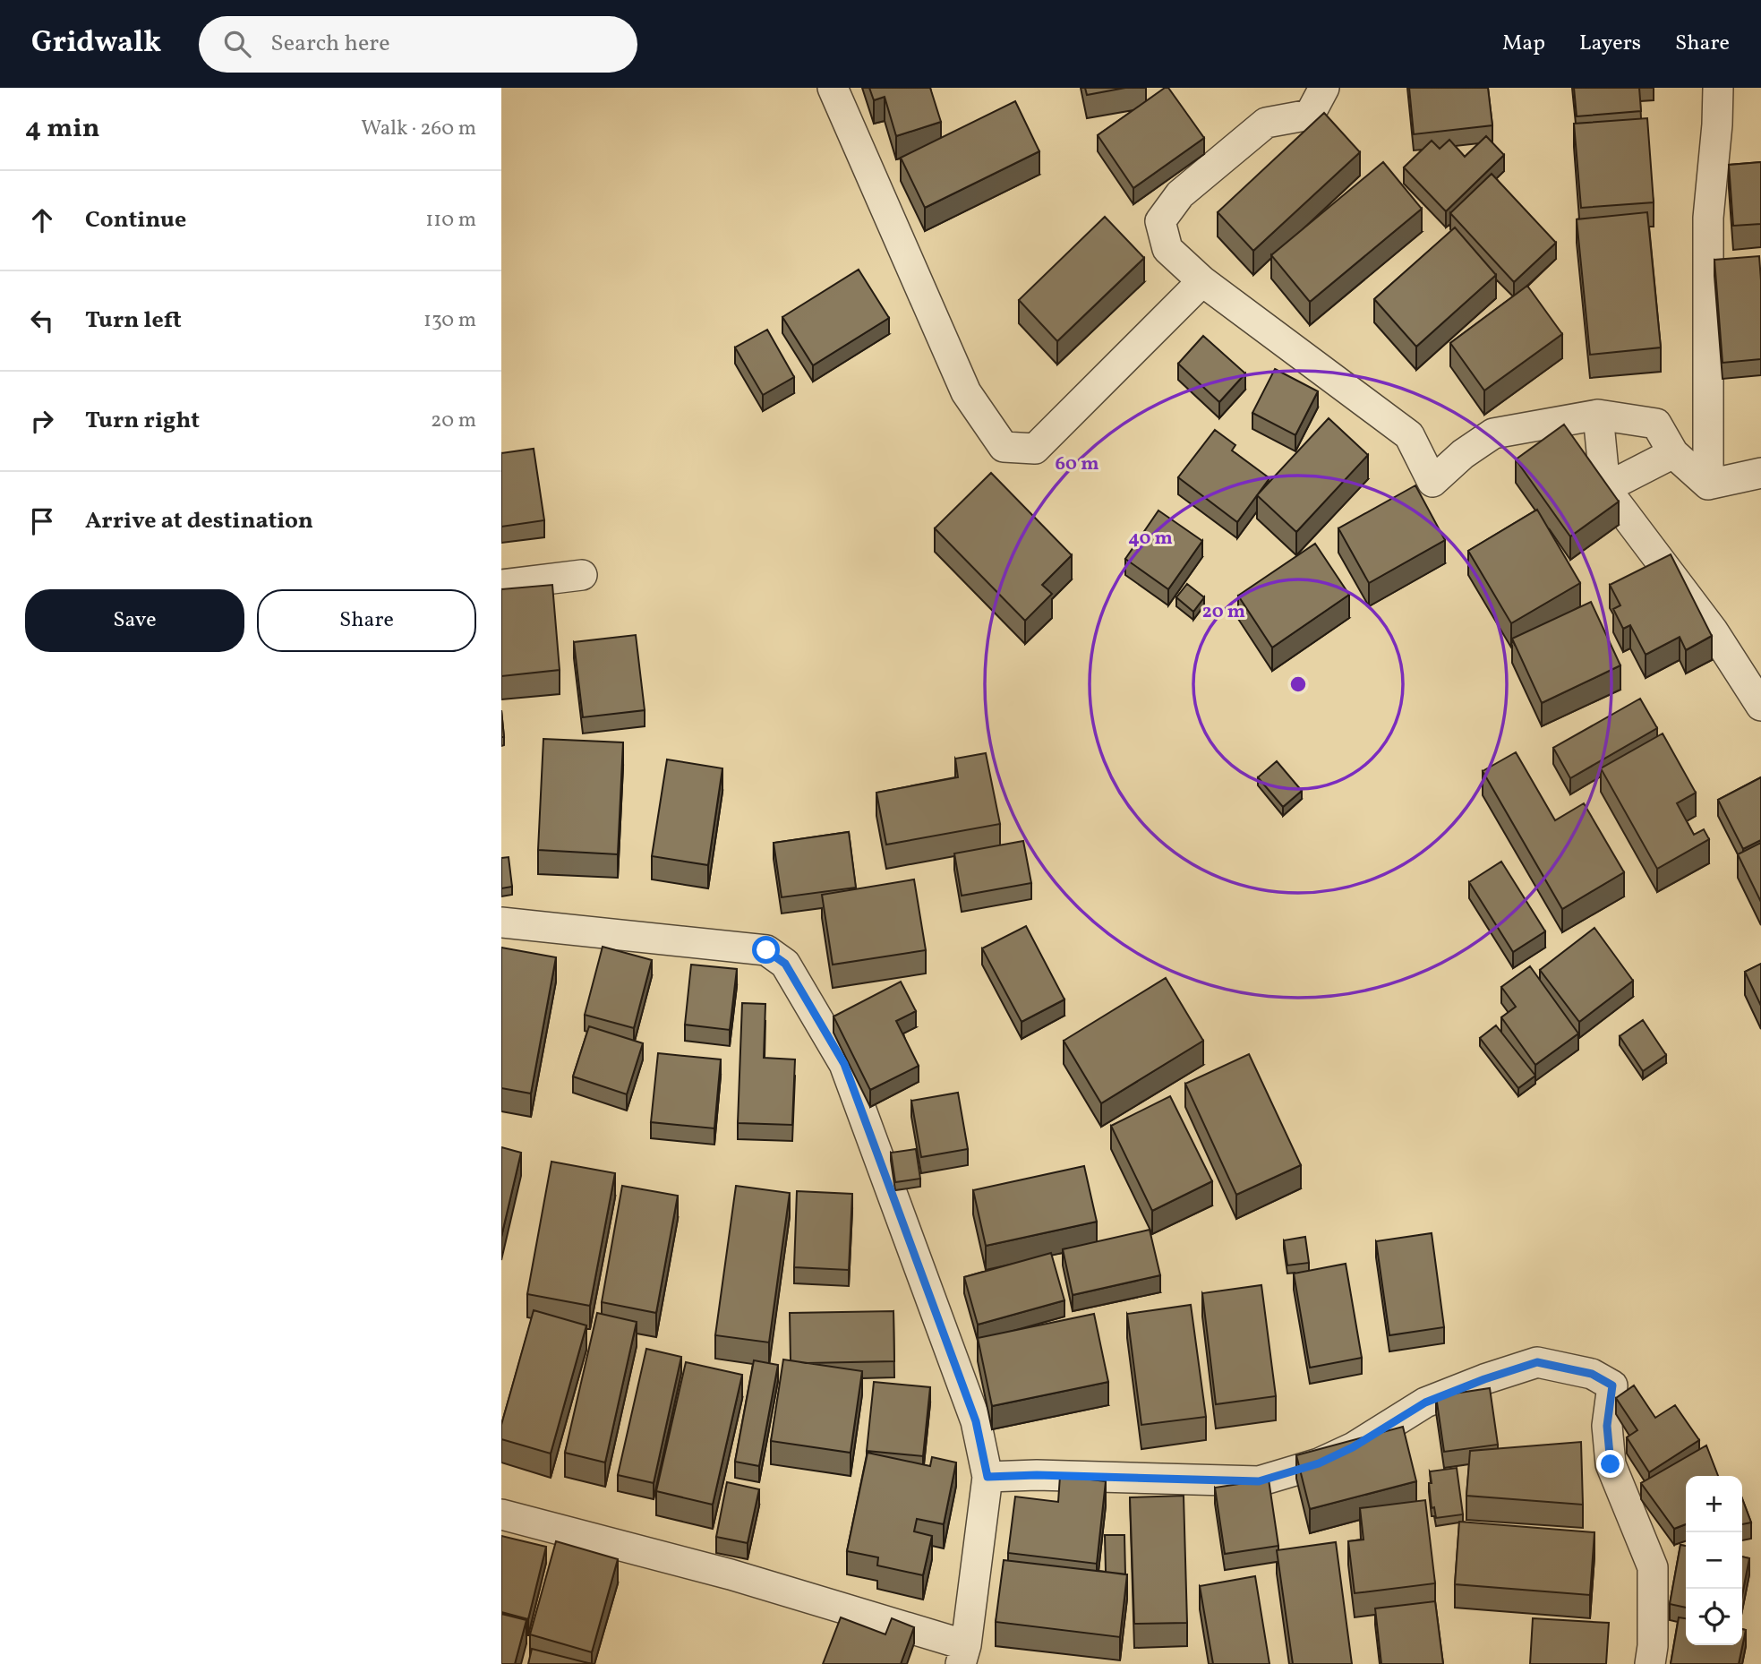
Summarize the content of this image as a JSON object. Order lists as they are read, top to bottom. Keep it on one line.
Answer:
{"page":{"header":"Gridwalk","search":"Search here","nav":["Map","Layers","Share"],"heading":["4 min","Walk · 260 m"],"list":[["Continue","110 m"],["Turn left","130 m"],["Turn right","20 m"],"Arrive at destination"],"buttons":["Save","Share"],"map_buttons":["+","−"]},"rings":["60 m","40 m","20 m"]}
